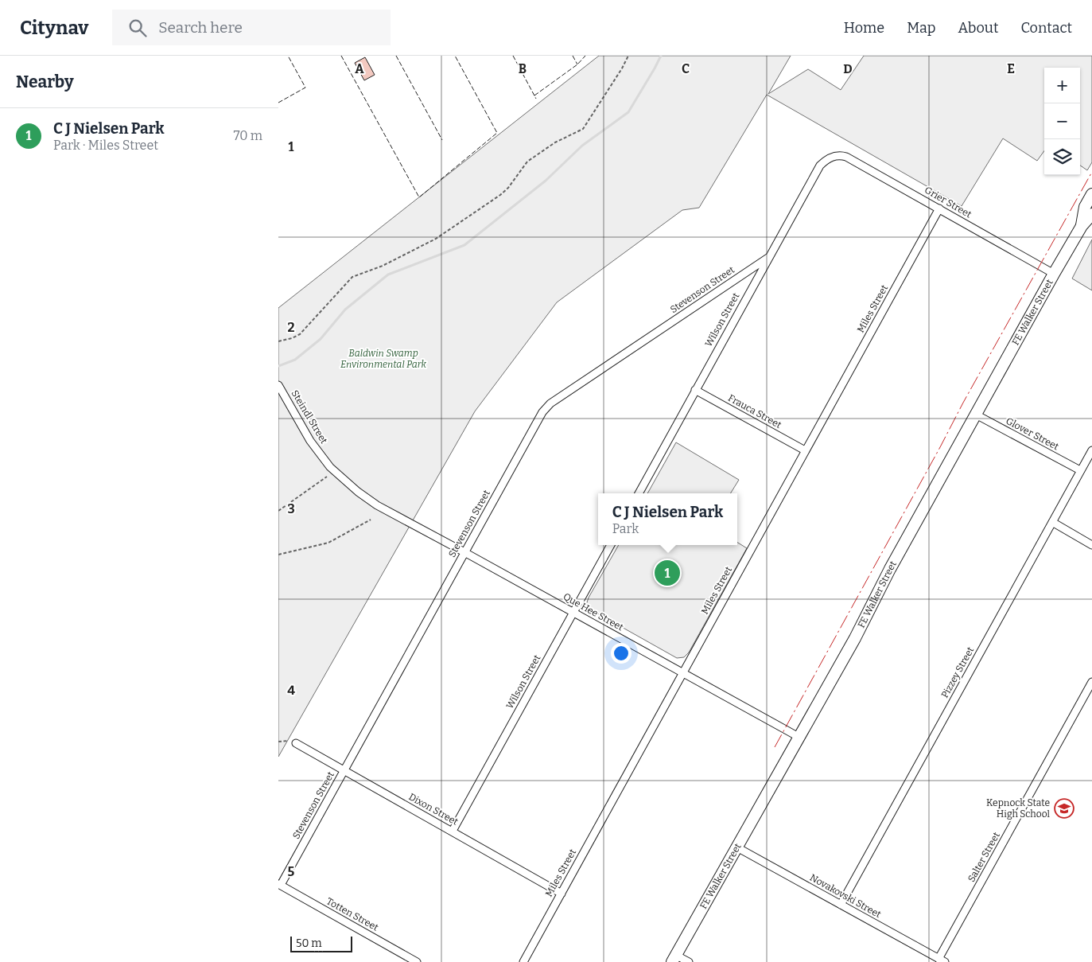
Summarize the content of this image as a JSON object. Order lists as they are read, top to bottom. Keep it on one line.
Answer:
{"streets":{"main road":["FE Walker Street"],"street":["Grier Street","Stevenson Street","Miles Street","Wilson Street","Frauca Street","Steindl Street","Glover Street","Que Hee Street","Pizzey Street","Dixon Street","Salter Street","Novakovski Street","Totten Street"]},"crossings":[["Grier Street","Miles Street"],["Grier Street","FE Walker Street"],["Grier Street","Wilson Street"],["Stevenson Street","Wilson Street"],["Stevenson Street","Que Hee Street"],["Stevenson Street","Dixon Street"],["Stevenson Street","Totten Street"],["Miles Street","Frauca Street"],["Miles Street","Que Hee Street"],["Miles Street","Dixon Street"],["FE Walker Street","Glover Street"],["FE Walker Street","Que Hee Street"],["FE Walker Street","Novakovski Street"],["Wilson Street","Frauca Street"],["Wilson Street","Que Hee Street"],["Wilson Street","Dixon Street"],["Steindl Street","Que Hee Street"],["Glover Street","Pizzey Street"],["Pizzey Street","Novakovski Street"],["Salter Street","Novakovski Street"]],"parks":["Baldwin Swamp Environmental Park"],"places":{"school or university":["Kepnock State High School"]},"scale_bar":"50 m","page":{"header":"Citynav","search":"Search here","nav":["Home","Map","About","Contact"],"heading":"Nearby","map_buttons":["+","−"],"list":[{"mark":"1","name":"C J Nielsen Park","note":"Park · Miles Street","value":"70 m"}],"popup":["C J Nielsen Park","Park"],"pins":"1","scale":"50 m"},"grid":{"columns":["A","B","C","D","E"],"rows":["1","2","3","4","5"]}}
